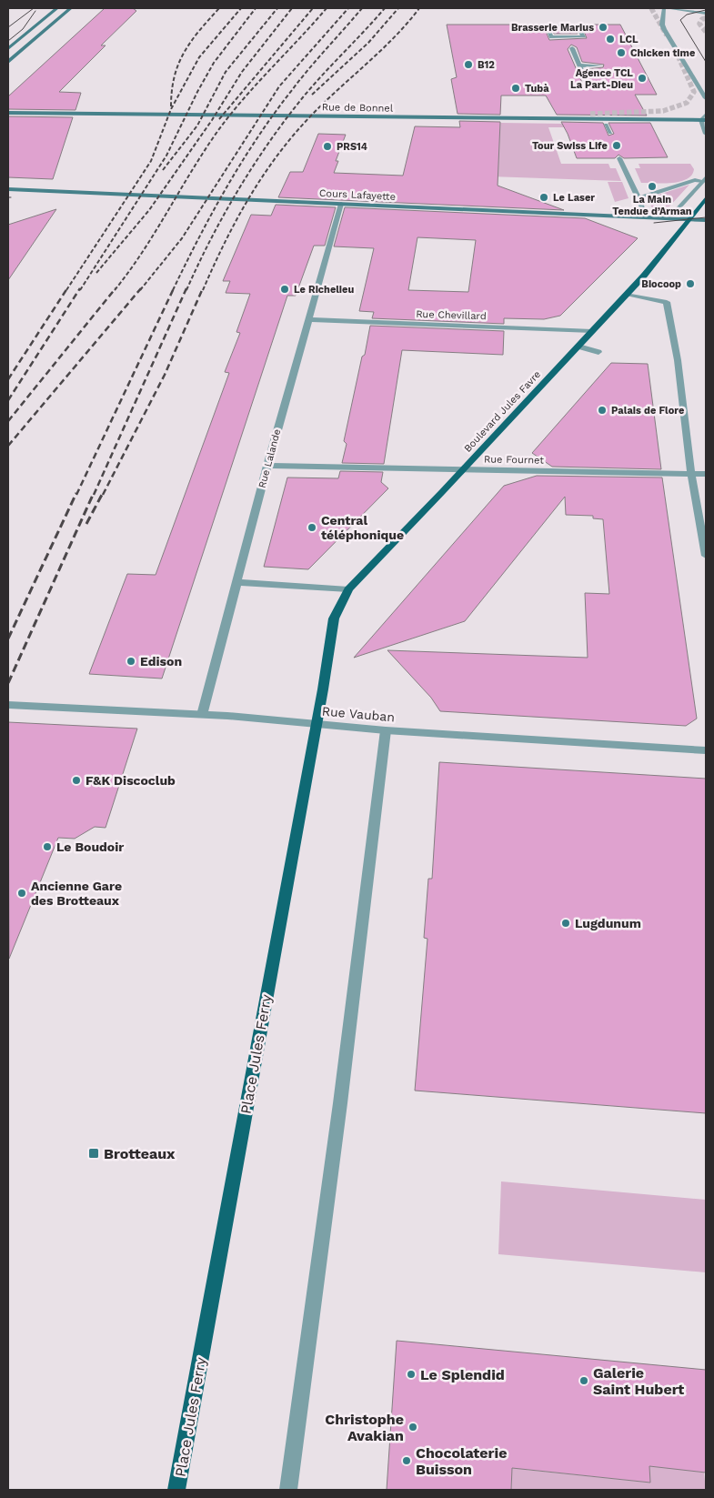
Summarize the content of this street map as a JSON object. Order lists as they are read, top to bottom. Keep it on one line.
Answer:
{"streets":{"main road":["Rue de Bonnel","Cours Lafayette","Boulevard Jules Favre","Place Jules Ferry"],"street":["Rue Chevillard","Rue Lalande","Rue Fournet","Rue Vauban"]},"crossings":[["Cours Lafayette","Boulevard Jules Favre"],["Cours Lafayette","Rue Lalande"],["Rue Chevillard","Boulevard Jules Favre"],["Rue Chevillard","Rue Lalande"],["Boulevard Jules Favre","Rue Fournet"],["Boulevard Jules Favre","Place Jules Ferry"],["Rue Lalande","Rue Fournet"],["Rue Lalande","Rue Vauban"],["Rue Vauban","Place Jules Ferry"]],"places":{"other":["Brasserie Marius","LCL","Chicken time","B12","Agence TCL La Part-Dieu","Tubà","Tour Swiss Life","PRS14","La Main Tendue d’Arman","Le Laser","Biocoop","Le Richelieu","Palais de Flore","Central téléphonique","Edison","F&K Discoclub","Le Boudoir","Ancienne Gare des Brotteaux","Lugdunum","Le Splendid","Galerie Saint Hubert","Christophe Avakian","Chocolaterie Buisson"],"transit":["Brotteaux"]}}
